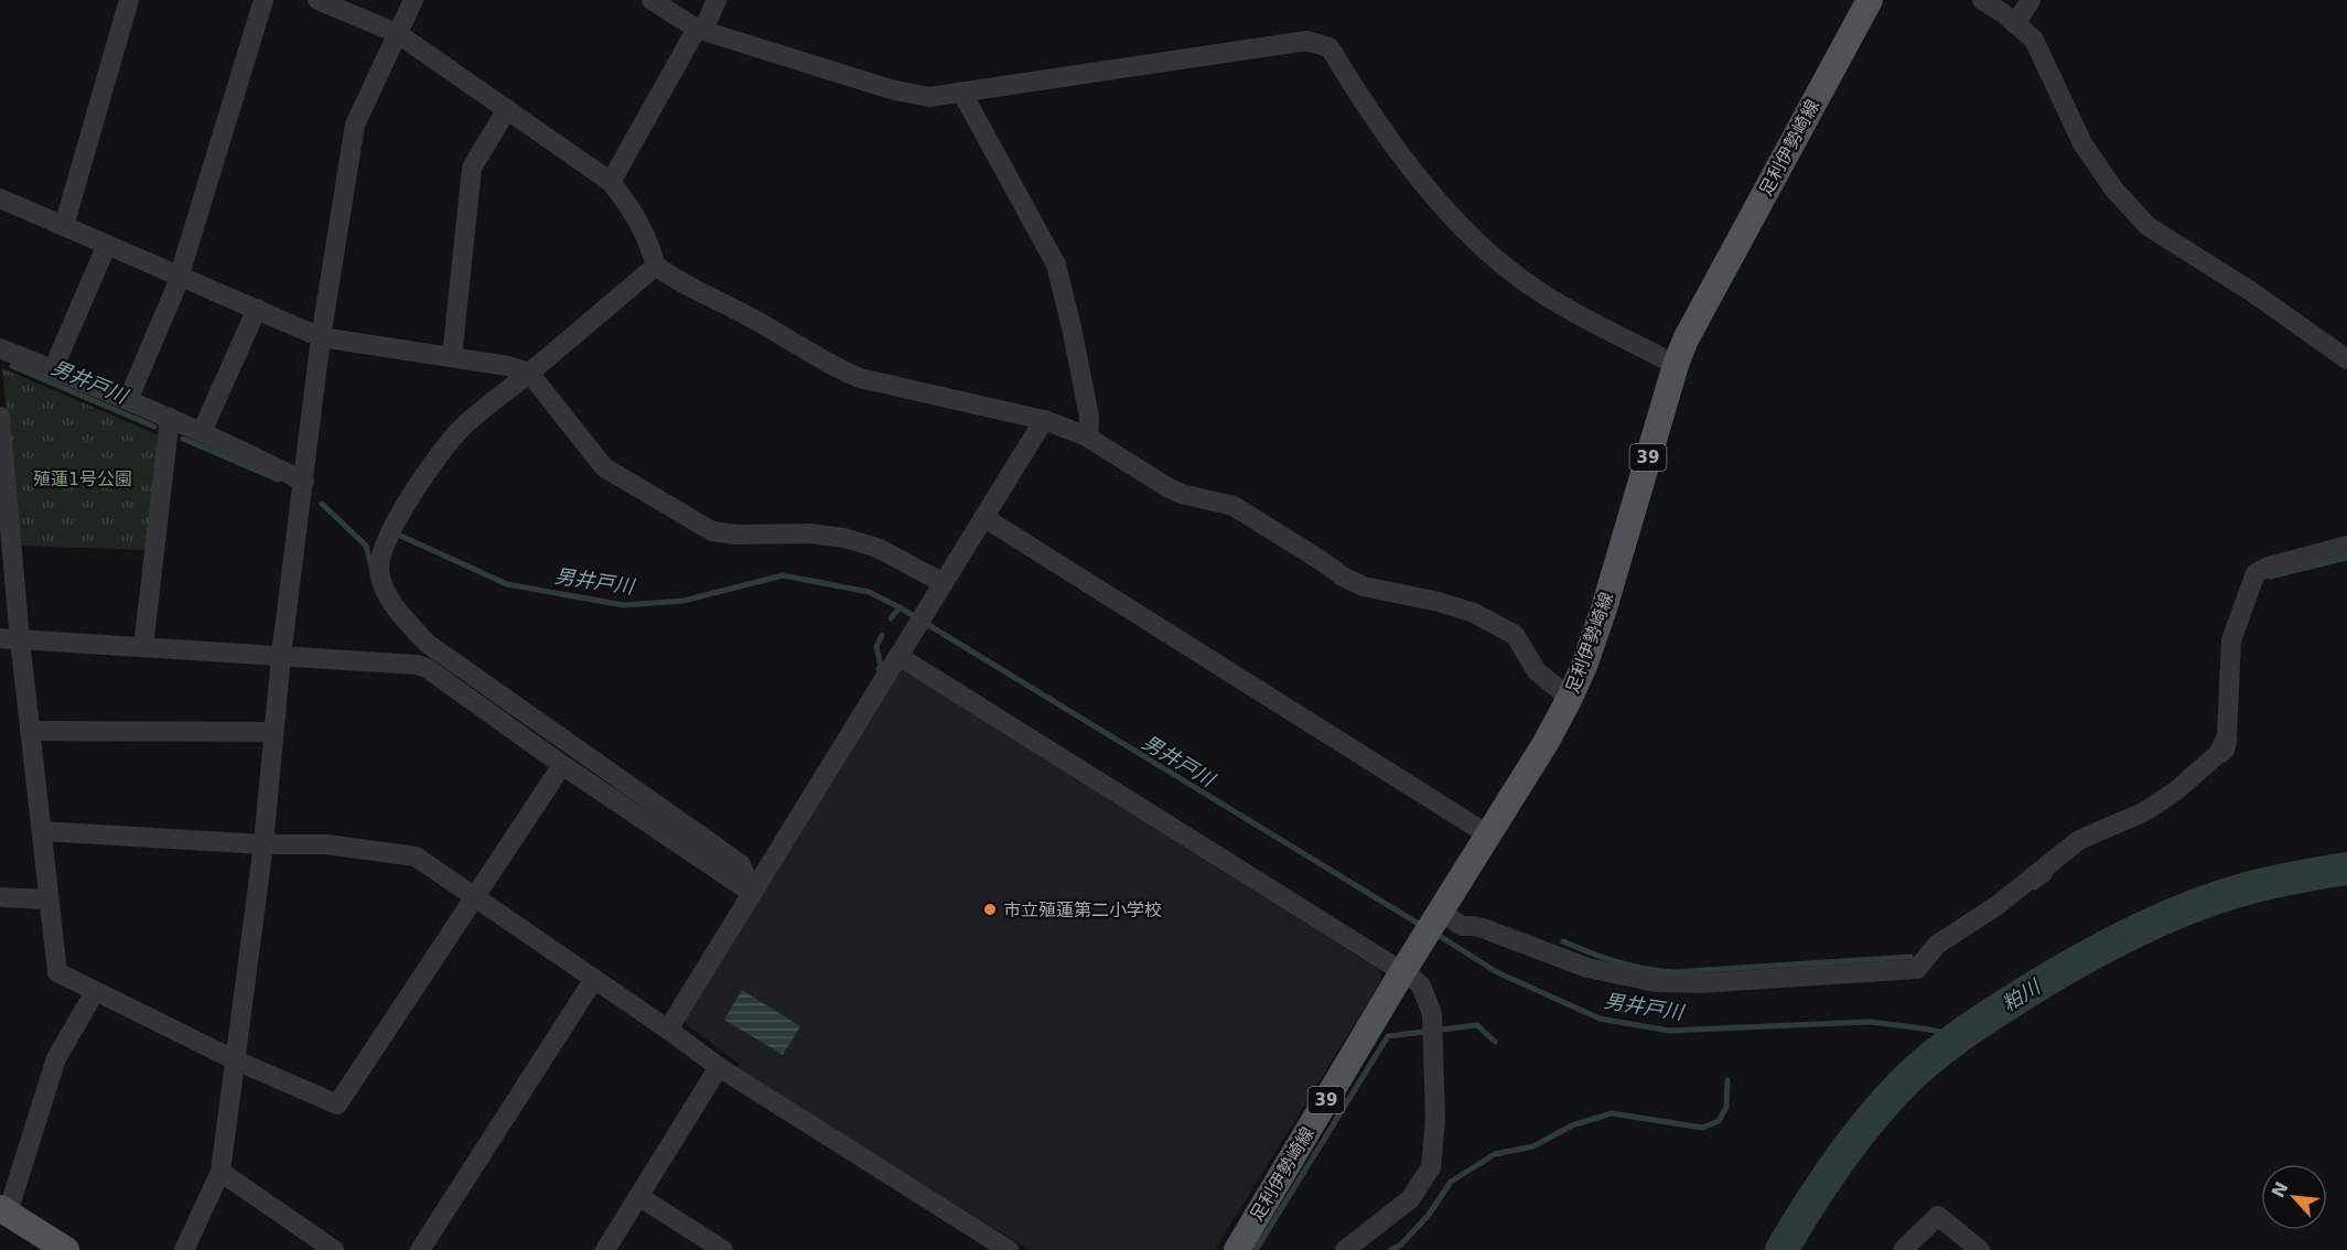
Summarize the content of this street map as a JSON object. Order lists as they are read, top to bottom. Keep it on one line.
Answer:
{"streets":{"main road":["足利伊勢崎線","39"]},"water":["男井戸川","粕川"],"parks":["殖蓮1号公園"],"places":["市立殖蓮第二小学校"],"north":"top left"}
